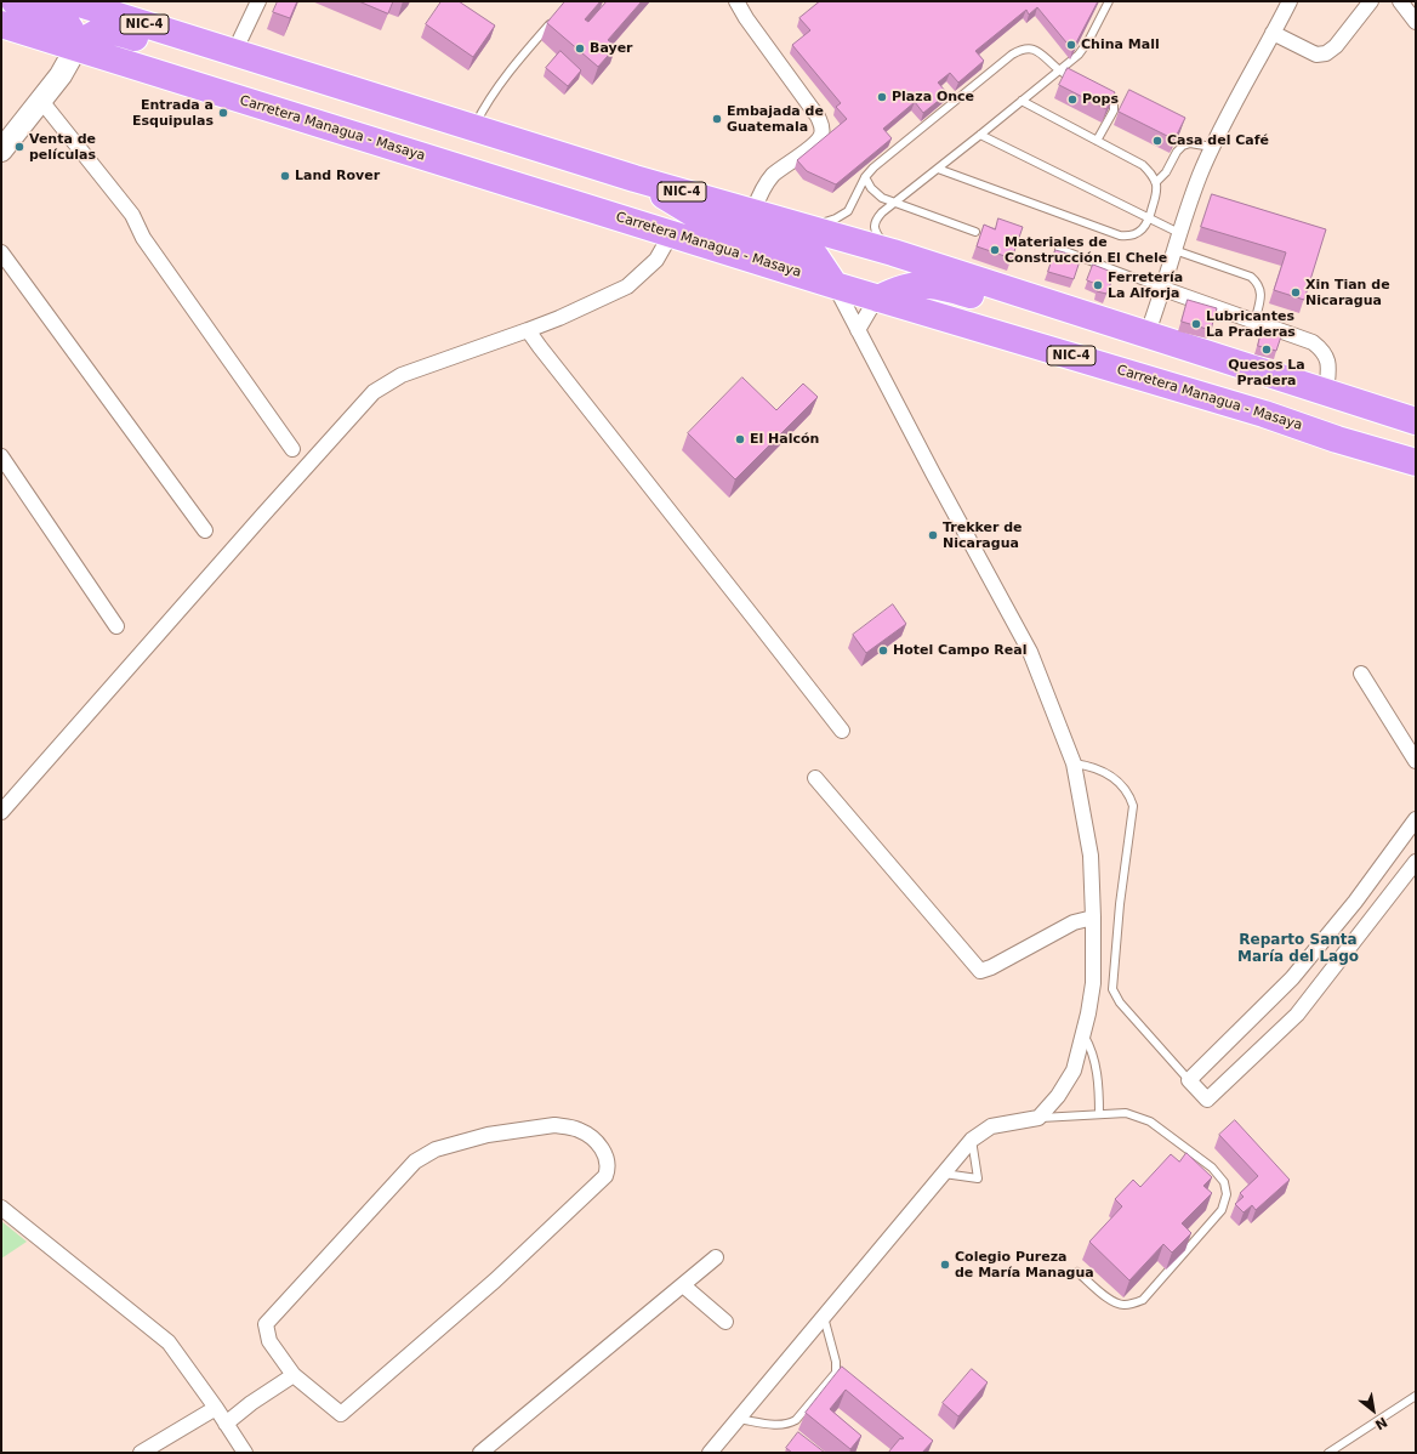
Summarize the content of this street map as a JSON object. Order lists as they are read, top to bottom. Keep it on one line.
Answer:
{"streets":{"highway":["NIC-4","Carretera Managua - Masaya"]},"districts":["Reparto Santa María del Lago"],"places":["China Mall","Bayer","Plaza Once","Pops","Entrada a Esquipulas","Embajada de Guatemala","Casa del Café","Venta de películas","Land Rover","Materiales de Construcción El Chele","Ferretería La Alforja","Xin Tian de Nicaragua","Lubricantes La Praderas","Quesos La Pradera","El Halcón","Trekker de Nicaragua","Hotel Campo Real","Colegio Pureza de María Managua"],"north":"bottom right"}
